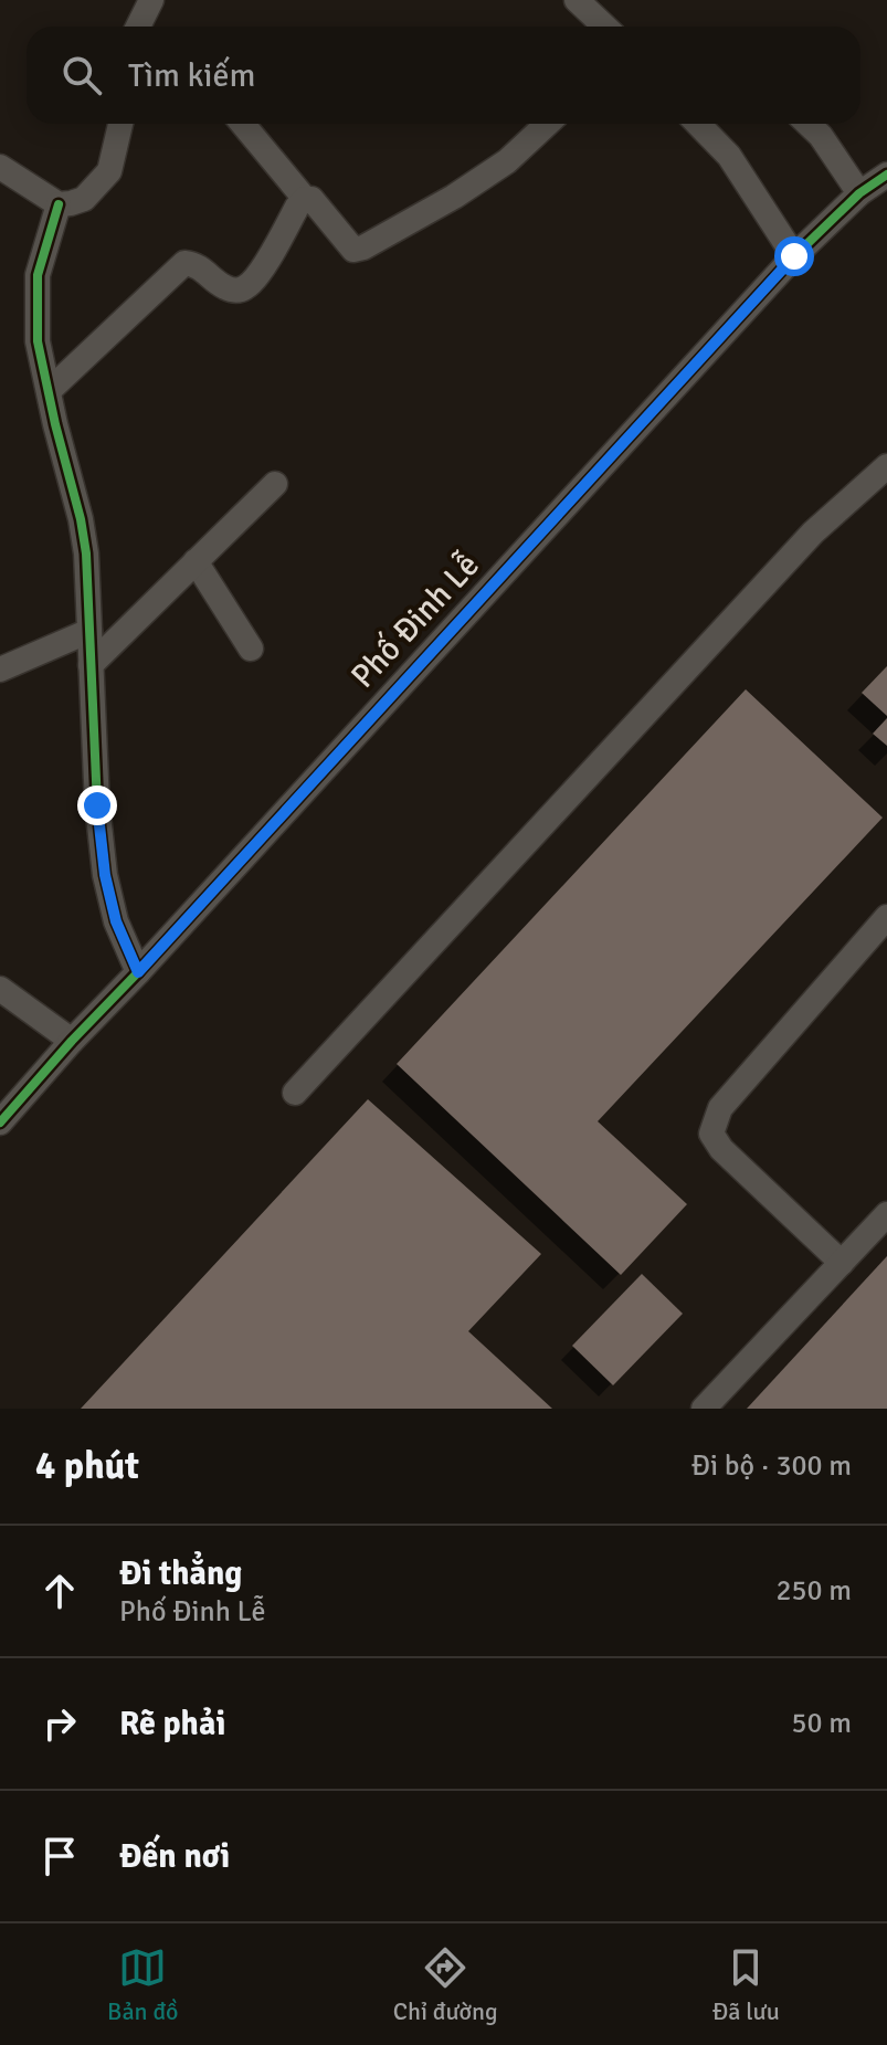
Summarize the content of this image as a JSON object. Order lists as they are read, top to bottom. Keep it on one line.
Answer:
{"streets":{"street":["Phố Đinh Lễ"]},"page":{"search":"Tìm kiếm","heading":["4 phút","Đi bộ · 300 m"],"list":[["Đi thẳng","Phố Đinh Lễ","250 m"],["Rẽ phải","50 m"],"Đến nơi"],"nav":["Bản đồ","Chỉ đường","Đã lưu"]}}
